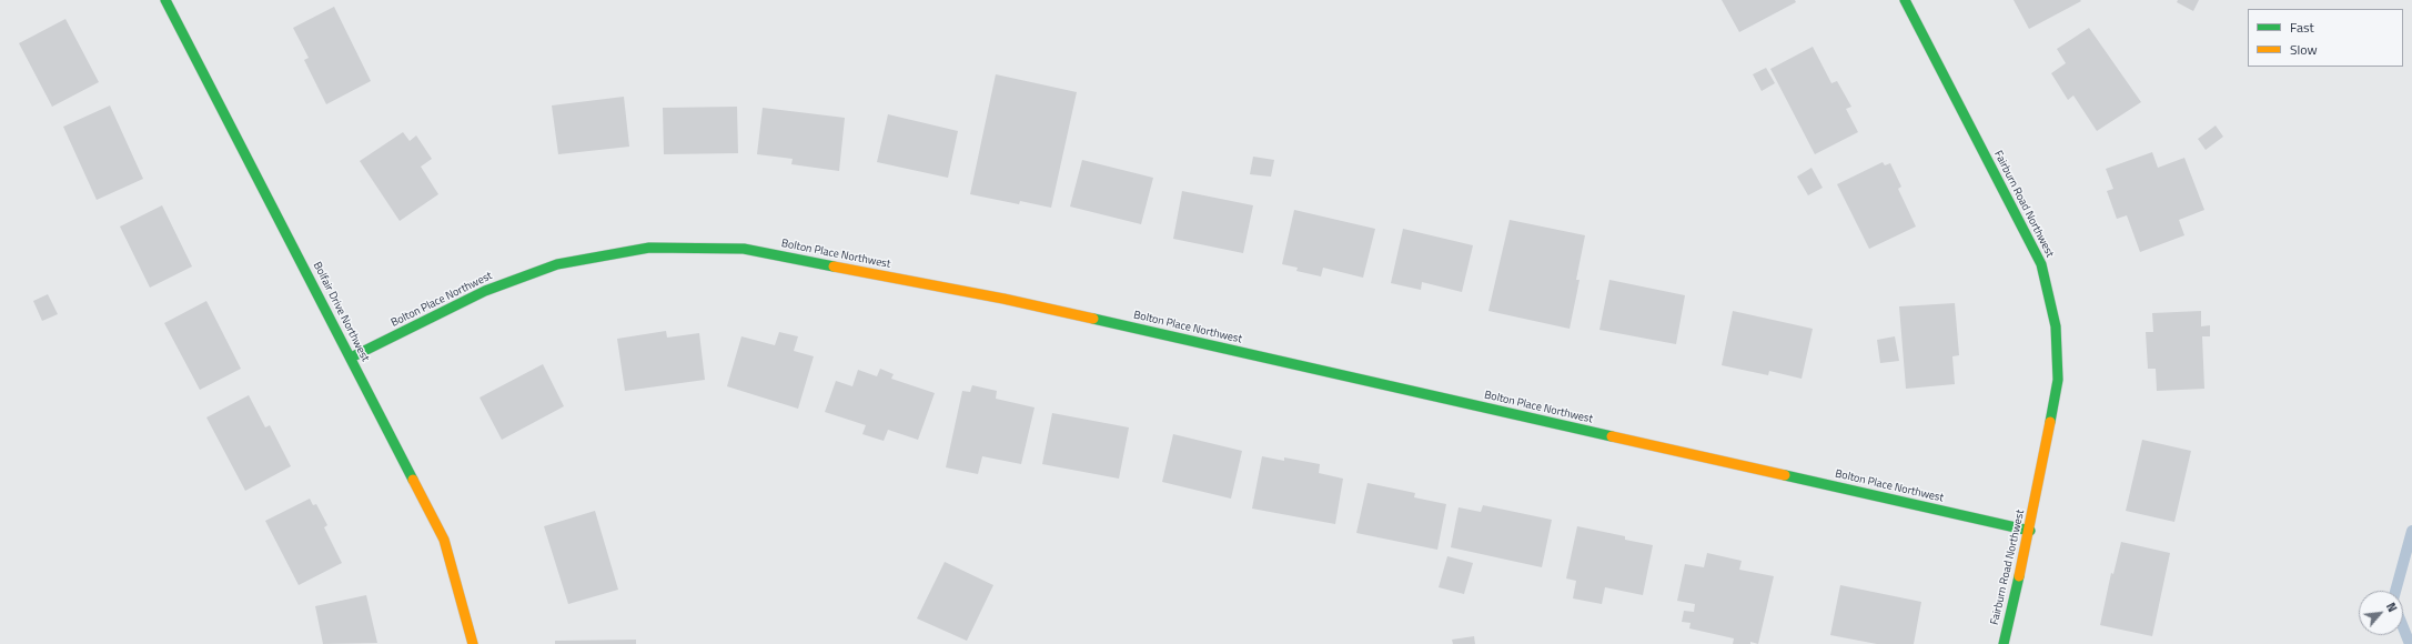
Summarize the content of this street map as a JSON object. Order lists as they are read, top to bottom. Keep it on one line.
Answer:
{"streets":{"street":["Fairburn Road Northwest","Bolton Place Northwest","Bolfair Drive Northwest"]},"crossings":[["Fairburn Road Northwest","Bolton Place Northwest"],["Bolton Place Northwest","Bolfair Drive Northwest"]],"legend":["Fast","Slow"],"north":"top right"}
